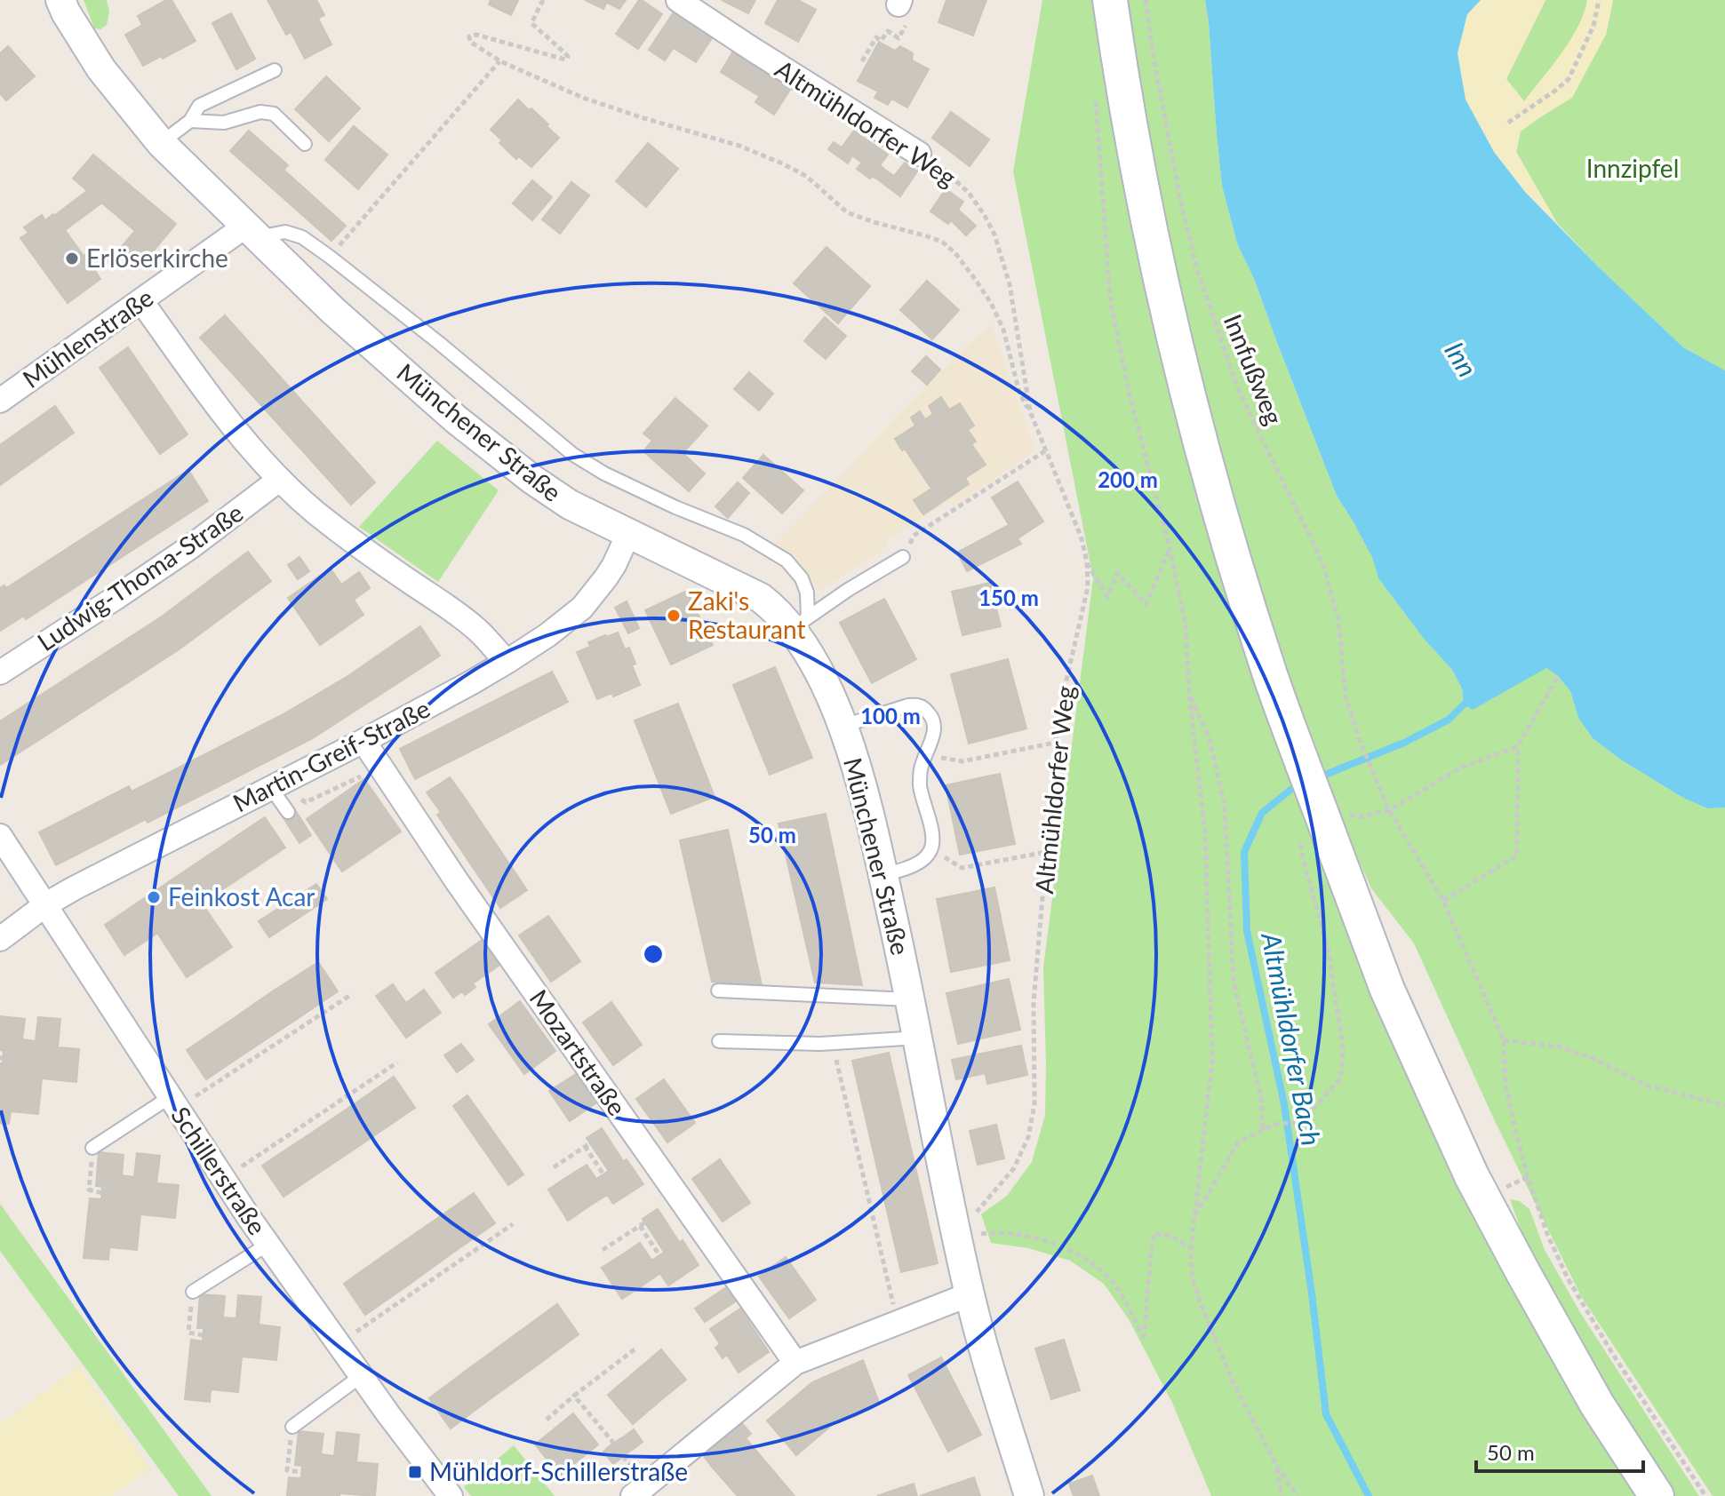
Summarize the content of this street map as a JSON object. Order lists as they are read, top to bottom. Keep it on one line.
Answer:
{"streets":{"street":["Altmühldorfer Weg","Mühlenstraße","Münchener Straße","Ludwig-Thoma-Straße","Martin-Greif-Straße","Mozartstraße","Schillerstraße"],"path":["Innfußweg"]},"crossings":[["Mühlenstraße","Münchener Straße"],["Münchener Straße","Martin-Greif-Straße"],["Martin-Greif-Straße","Mozartstraße"],["Martin-Greif-Straße","Schillerstraße"]],"water":["Inn","Altmühldorfer Bach"],"parks":["Innzipfel"],"places":{"other":["Erlöserkirche","Zaki's Restaurant","Feinkost Acar"],"transit":["Mühldorf-Schillerstraße"]},"scale_bar":"50 m","rings":["200 m","150 m","100 m","50 m"]}
